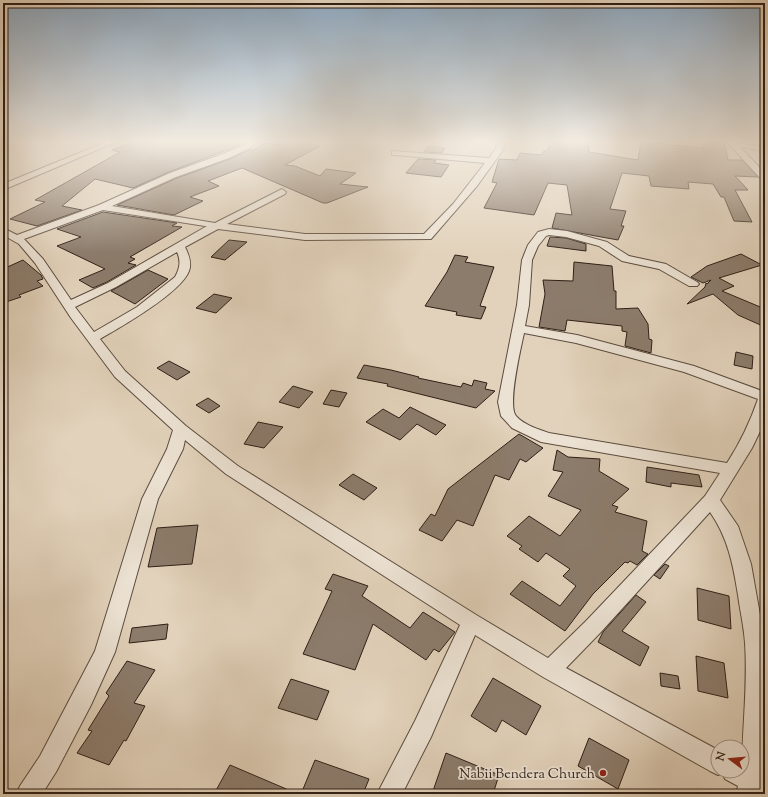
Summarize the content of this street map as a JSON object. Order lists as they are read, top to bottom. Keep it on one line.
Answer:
{"places":["Nabii Bendera Church"],"north":"left"}
